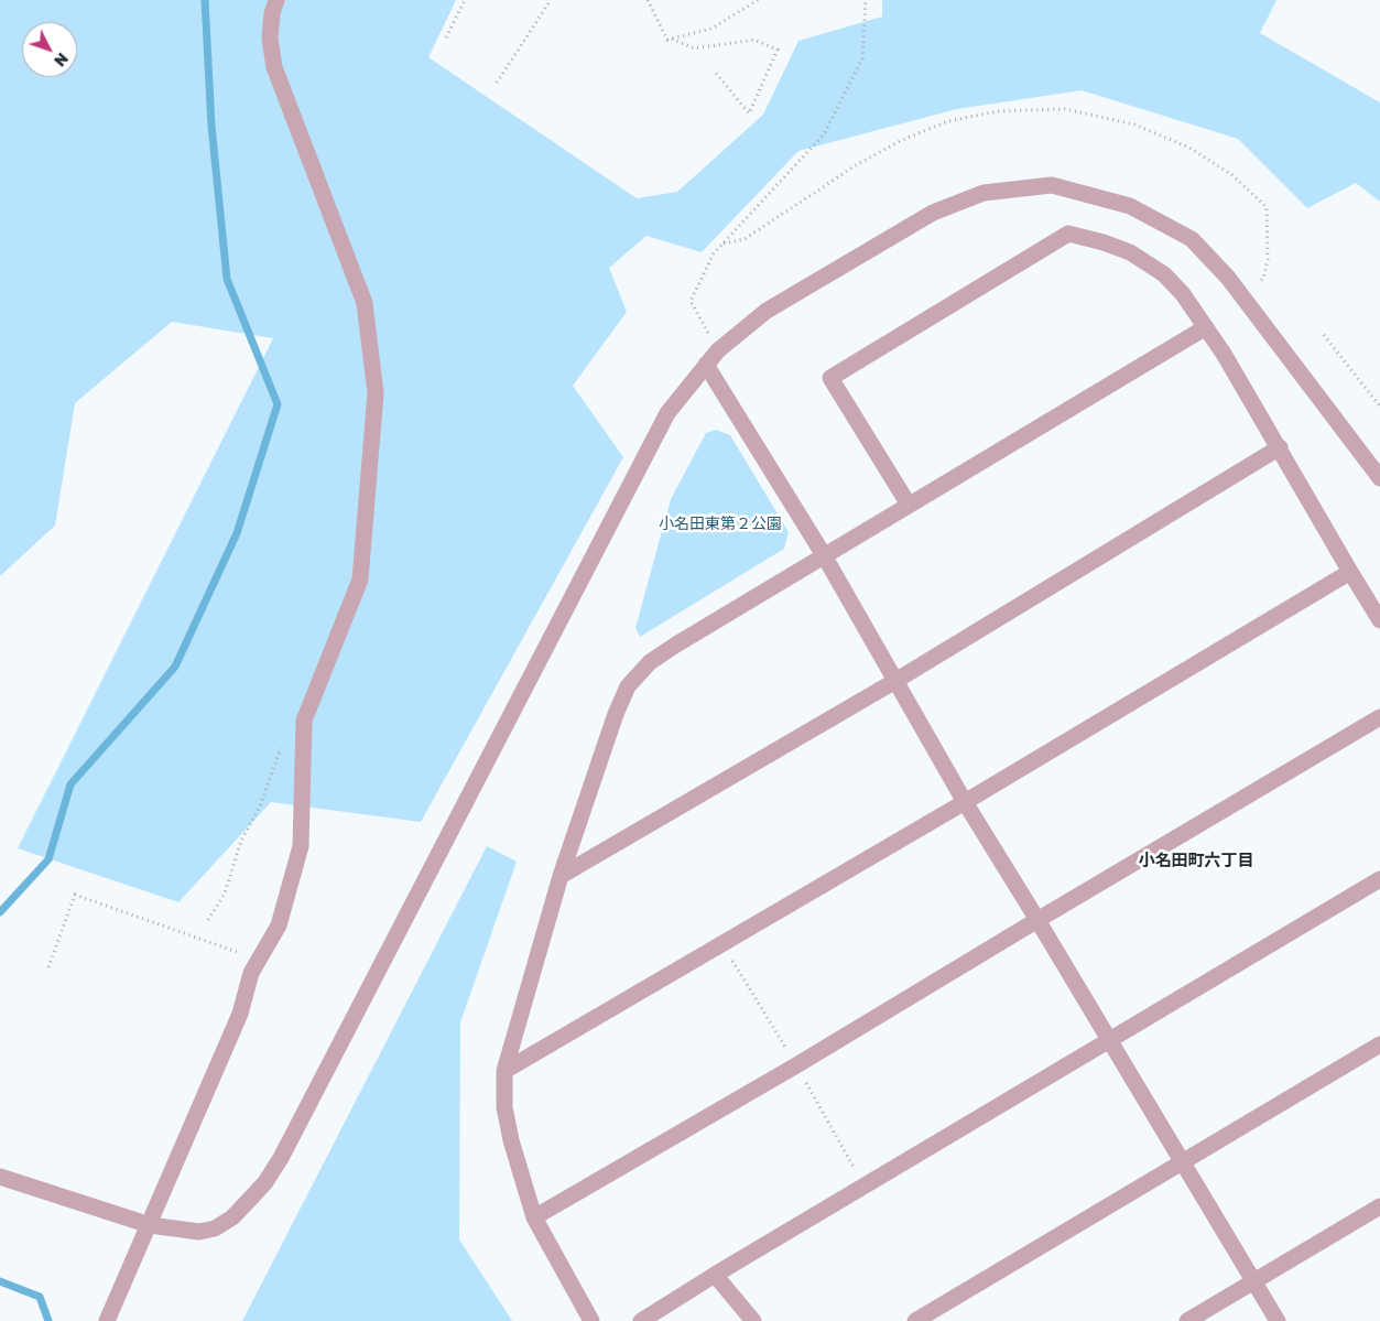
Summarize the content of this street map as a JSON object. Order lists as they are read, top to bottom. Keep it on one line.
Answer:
{"districts":["小名田町六丁目"],"parks":["小名田東第２公園"],"north":"bottom right"}
